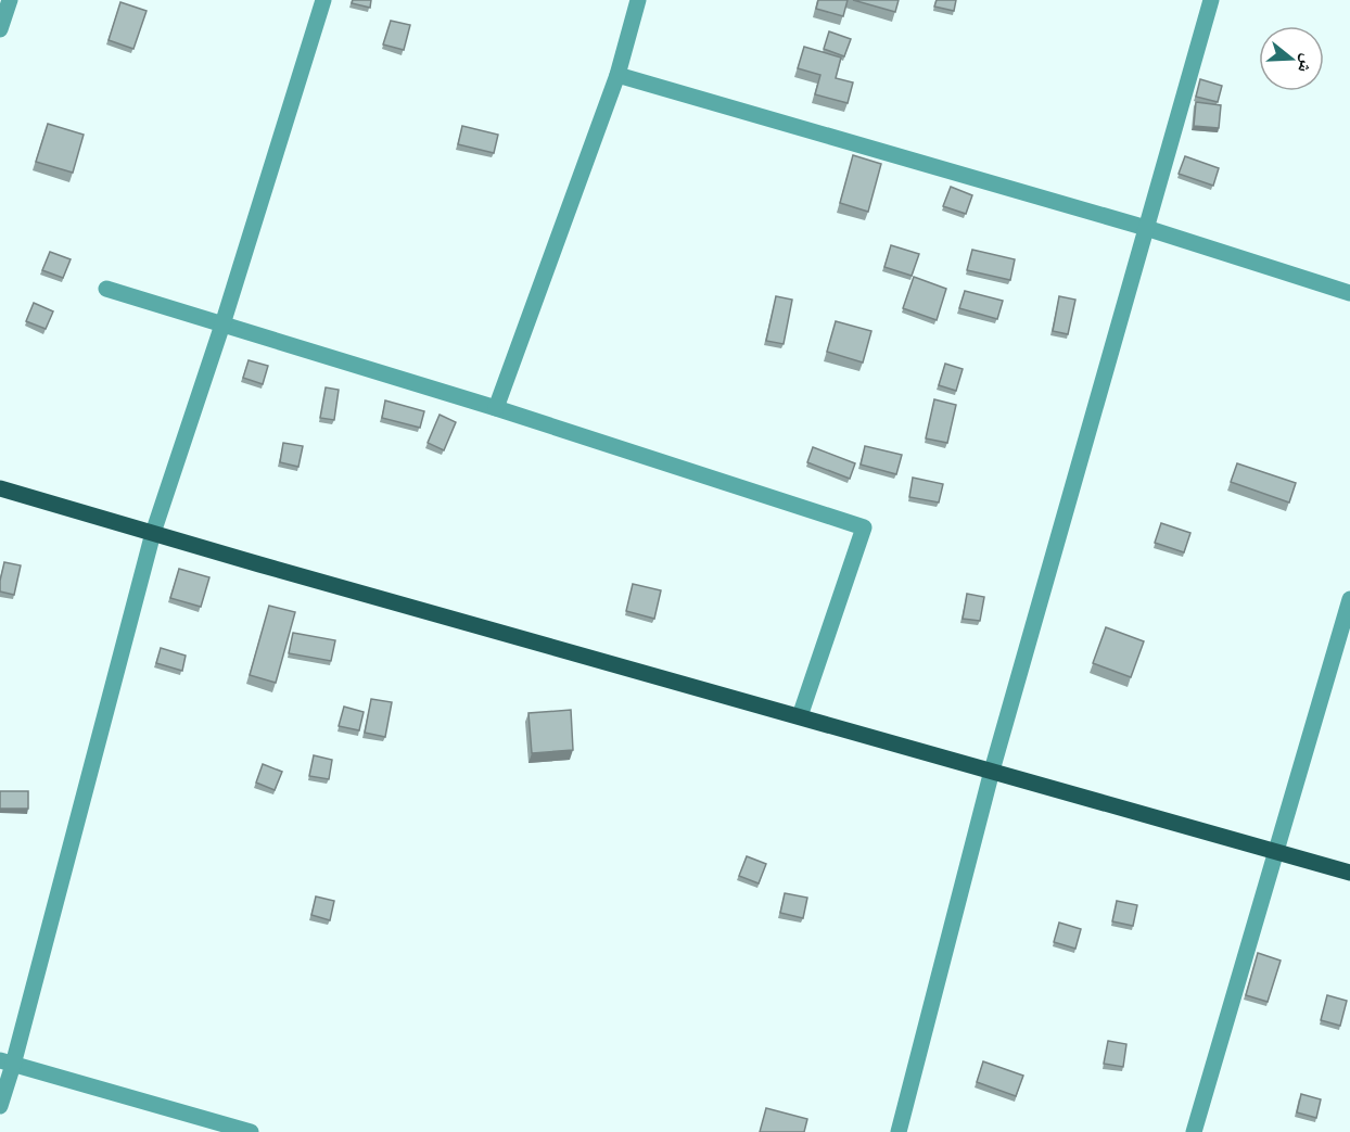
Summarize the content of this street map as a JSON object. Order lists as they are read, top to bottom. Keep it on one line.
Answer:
{"north":"right"}
